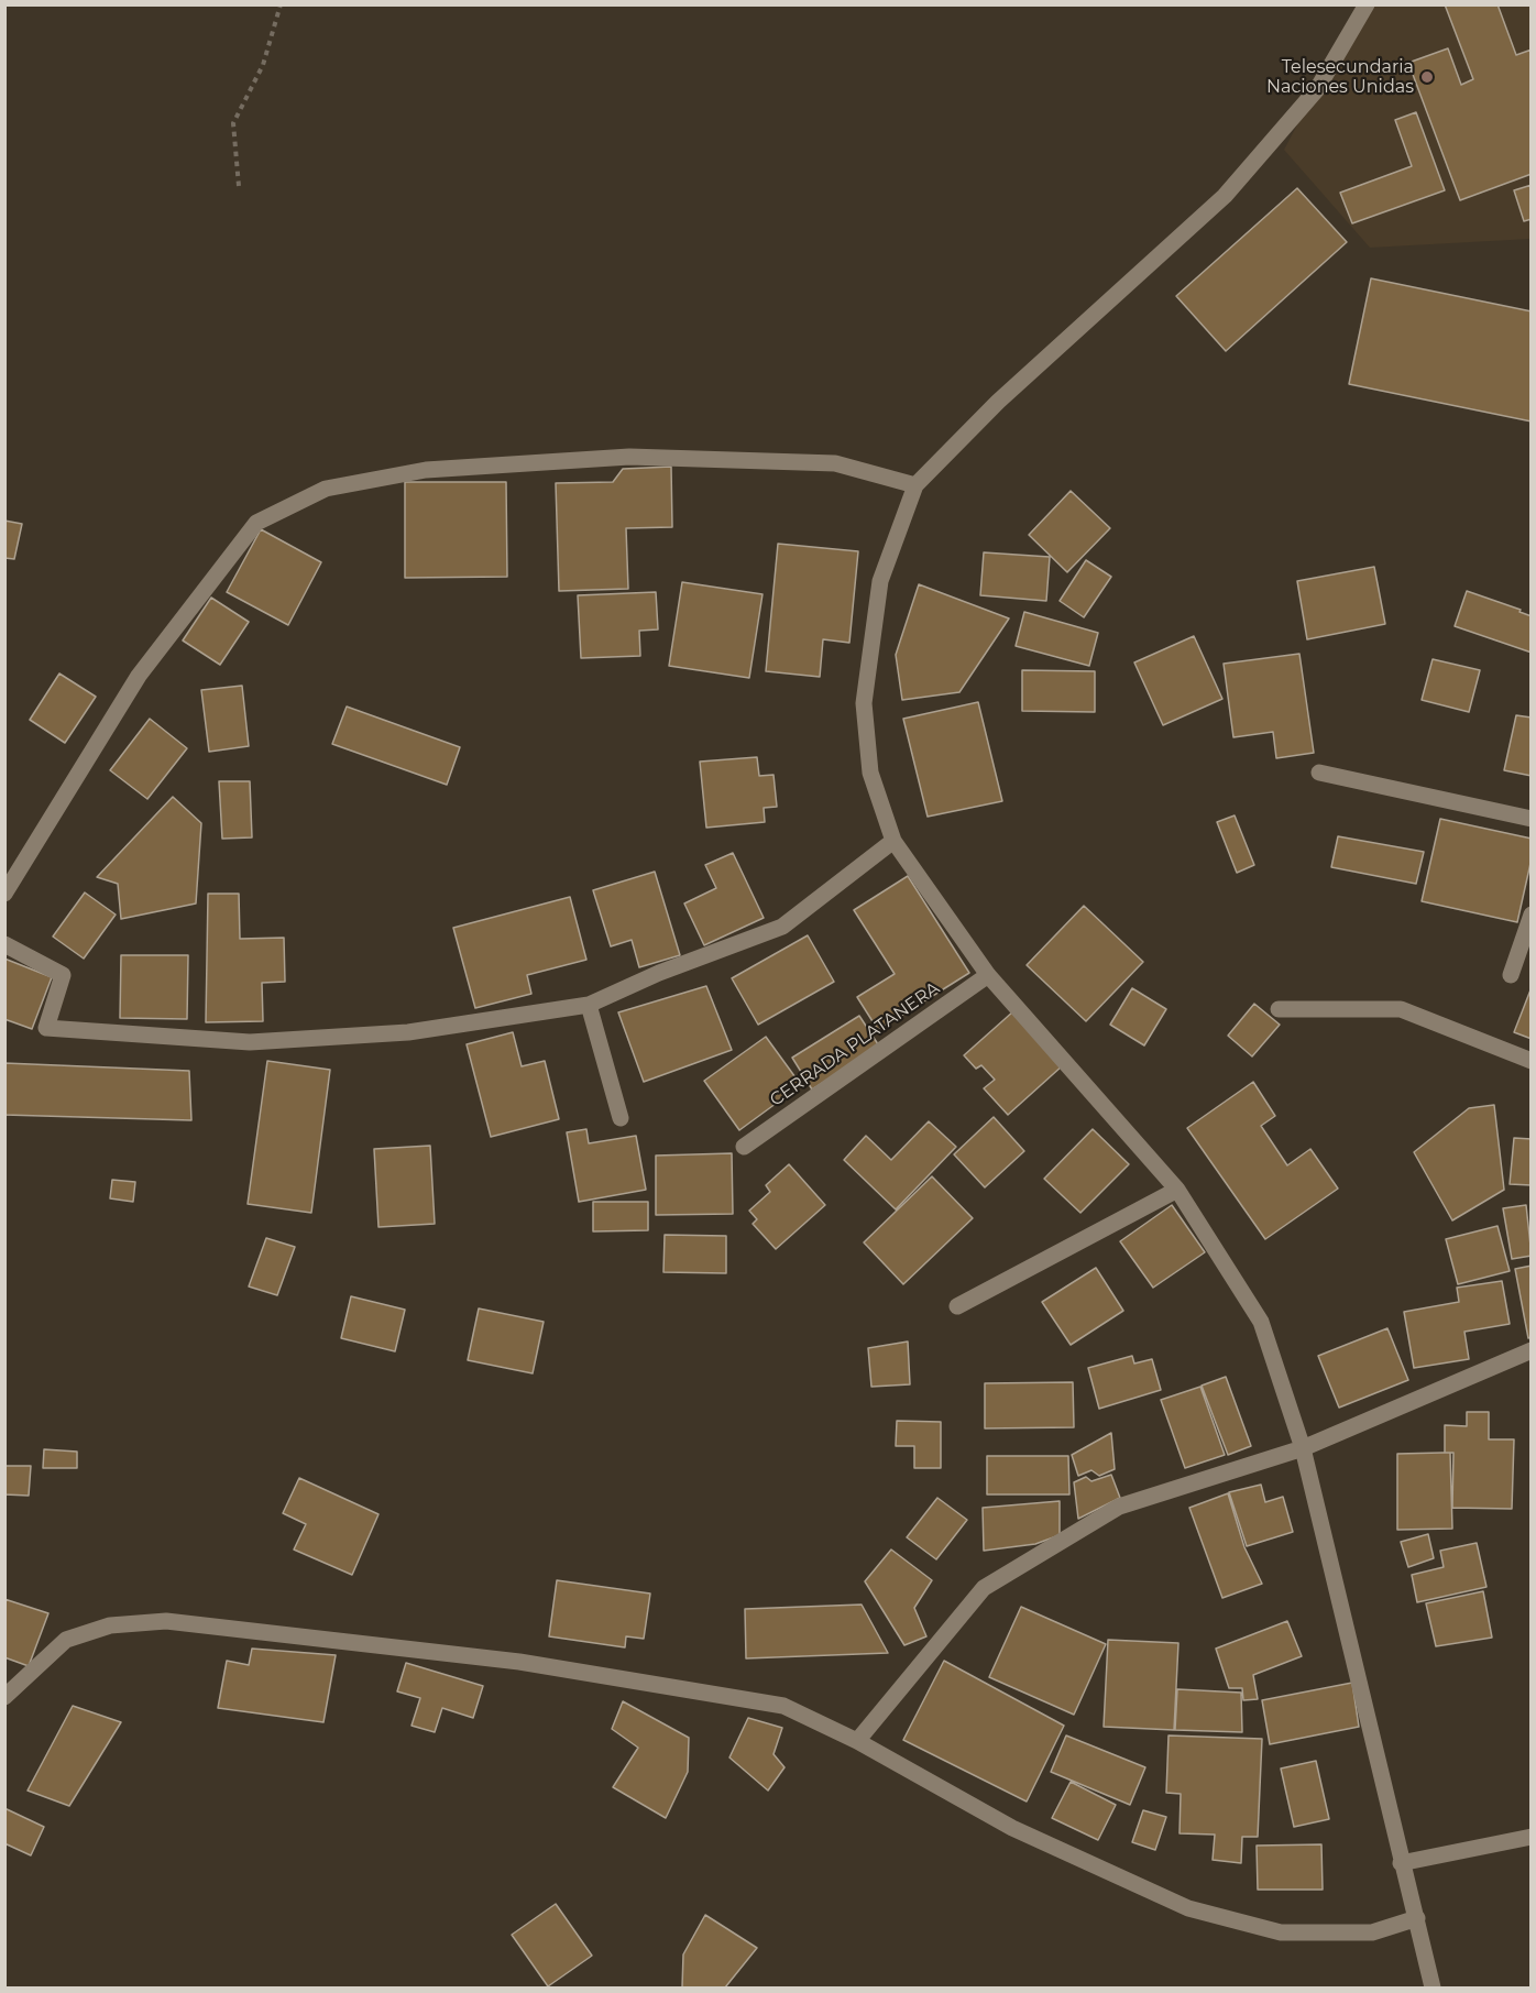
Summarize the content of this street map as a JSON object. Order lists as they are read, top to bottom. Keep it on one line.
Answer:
{"streets":{"street":["CERRADA PLATANERA"]},"places":["Telesecundaria Naciones Unidas"]}
